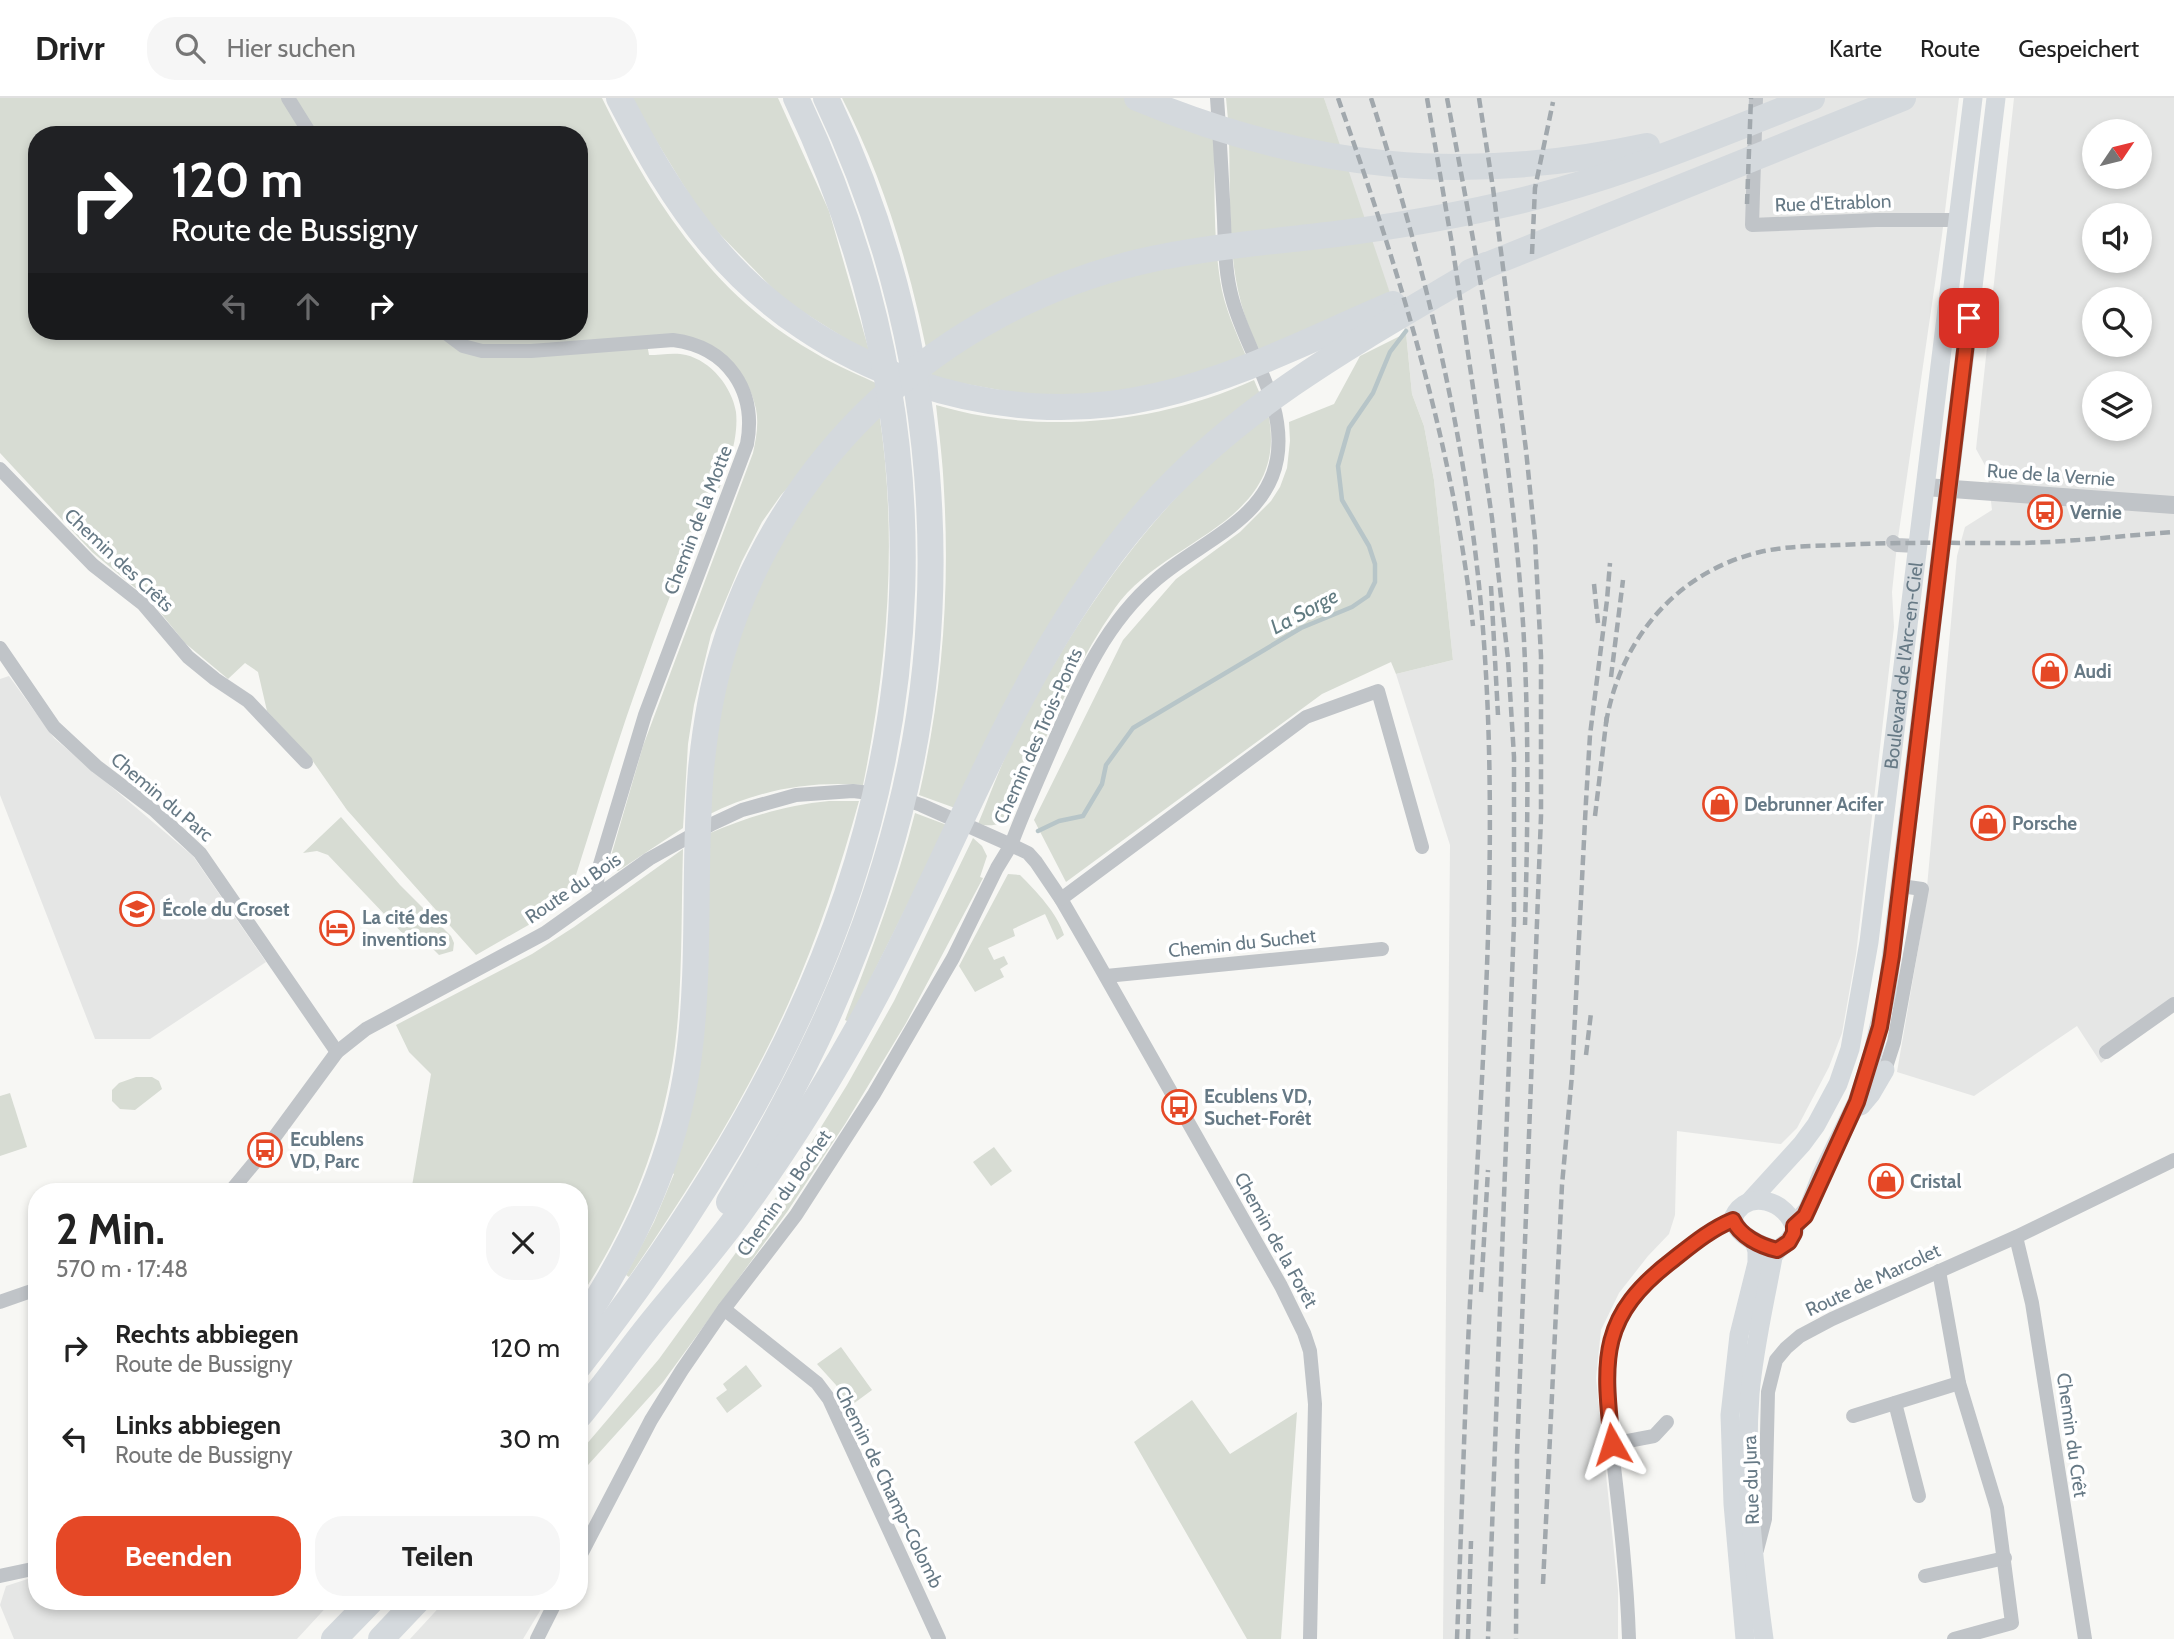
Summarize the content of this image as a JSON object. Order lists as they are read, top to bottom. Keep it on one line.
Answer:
{"streets":{"main road":["Boulevard de l'Arc-en-Ciel","Rue du Jura"],"street":["Rue d'Etrablon","Rue de la Vernie","Chemin de la Motte","Chemin des Crêts","Chemin des Trois-Ponts","Chemin du Parc","Route du Bois","Chemin du Suchet","Chemin du Bochet","Chemin de la Forêt","Route de Marcolet","Chemin du Crêt","Chemin de Champ-Colomb"]},"crossings":[["Rue d'Etrablon","Boulevard de l'Arc-en-Ciel"],["Rue de la Vernie","Boulevard de l'Arc-en-Ciel"],["Chemin de la Motte","Route du Bois"],["Boulevard de l'Arc-en-Ciel","Rue du Jura"],["Chemin des Trois-Ponts","Route du Bois"],["Chemin des Trois-Ponts","Chemin du Bochet"],["Chemin des Trois-Ponts","Chemin de la Forêt"],["Chemin du Parc","Route du Bois"],["Route du Bois","Chemin du Bochet"],["Route du Bois","Chemin de la Forêt"],["Chemin du Suchet","Chemin de la Forêt"],["Chemin du Bochet","Chemin de la Forêt"],["Chemin du Bochet","Chemin de Champ-Colomb"],["Route de Marcolet","Chemin du Crêt"],["Route de Marcolet","Rue du Jura"]],"water":["La Sorge"],"places":{"bus stop":["Vernie","Ecublens VD, Suchet-Forêt","Ecublens VD, Parc"],"shop":["Audi","Debrunner Acifer","Porsche","Cristal"],"school or university":["École du Croset"],"hotel":["La cité des inventions"]},"north":"top right","page":{"header":"Drivr","search":"Hier suchen","nav":["Karte","Route","Gespeichert"],"turn":["120 m","Route de Bussigny"],"heading":["2 Min.","570 m · 17:48"],"list":[{"name":"Rechts abbiegen","note":"Route de Bussigny","value":"120 m"},{"name":"Links abbiegen","note":"Route de Bussigny","value":"30 m"}],"buttons":["Beenden","Teilen"]}}
